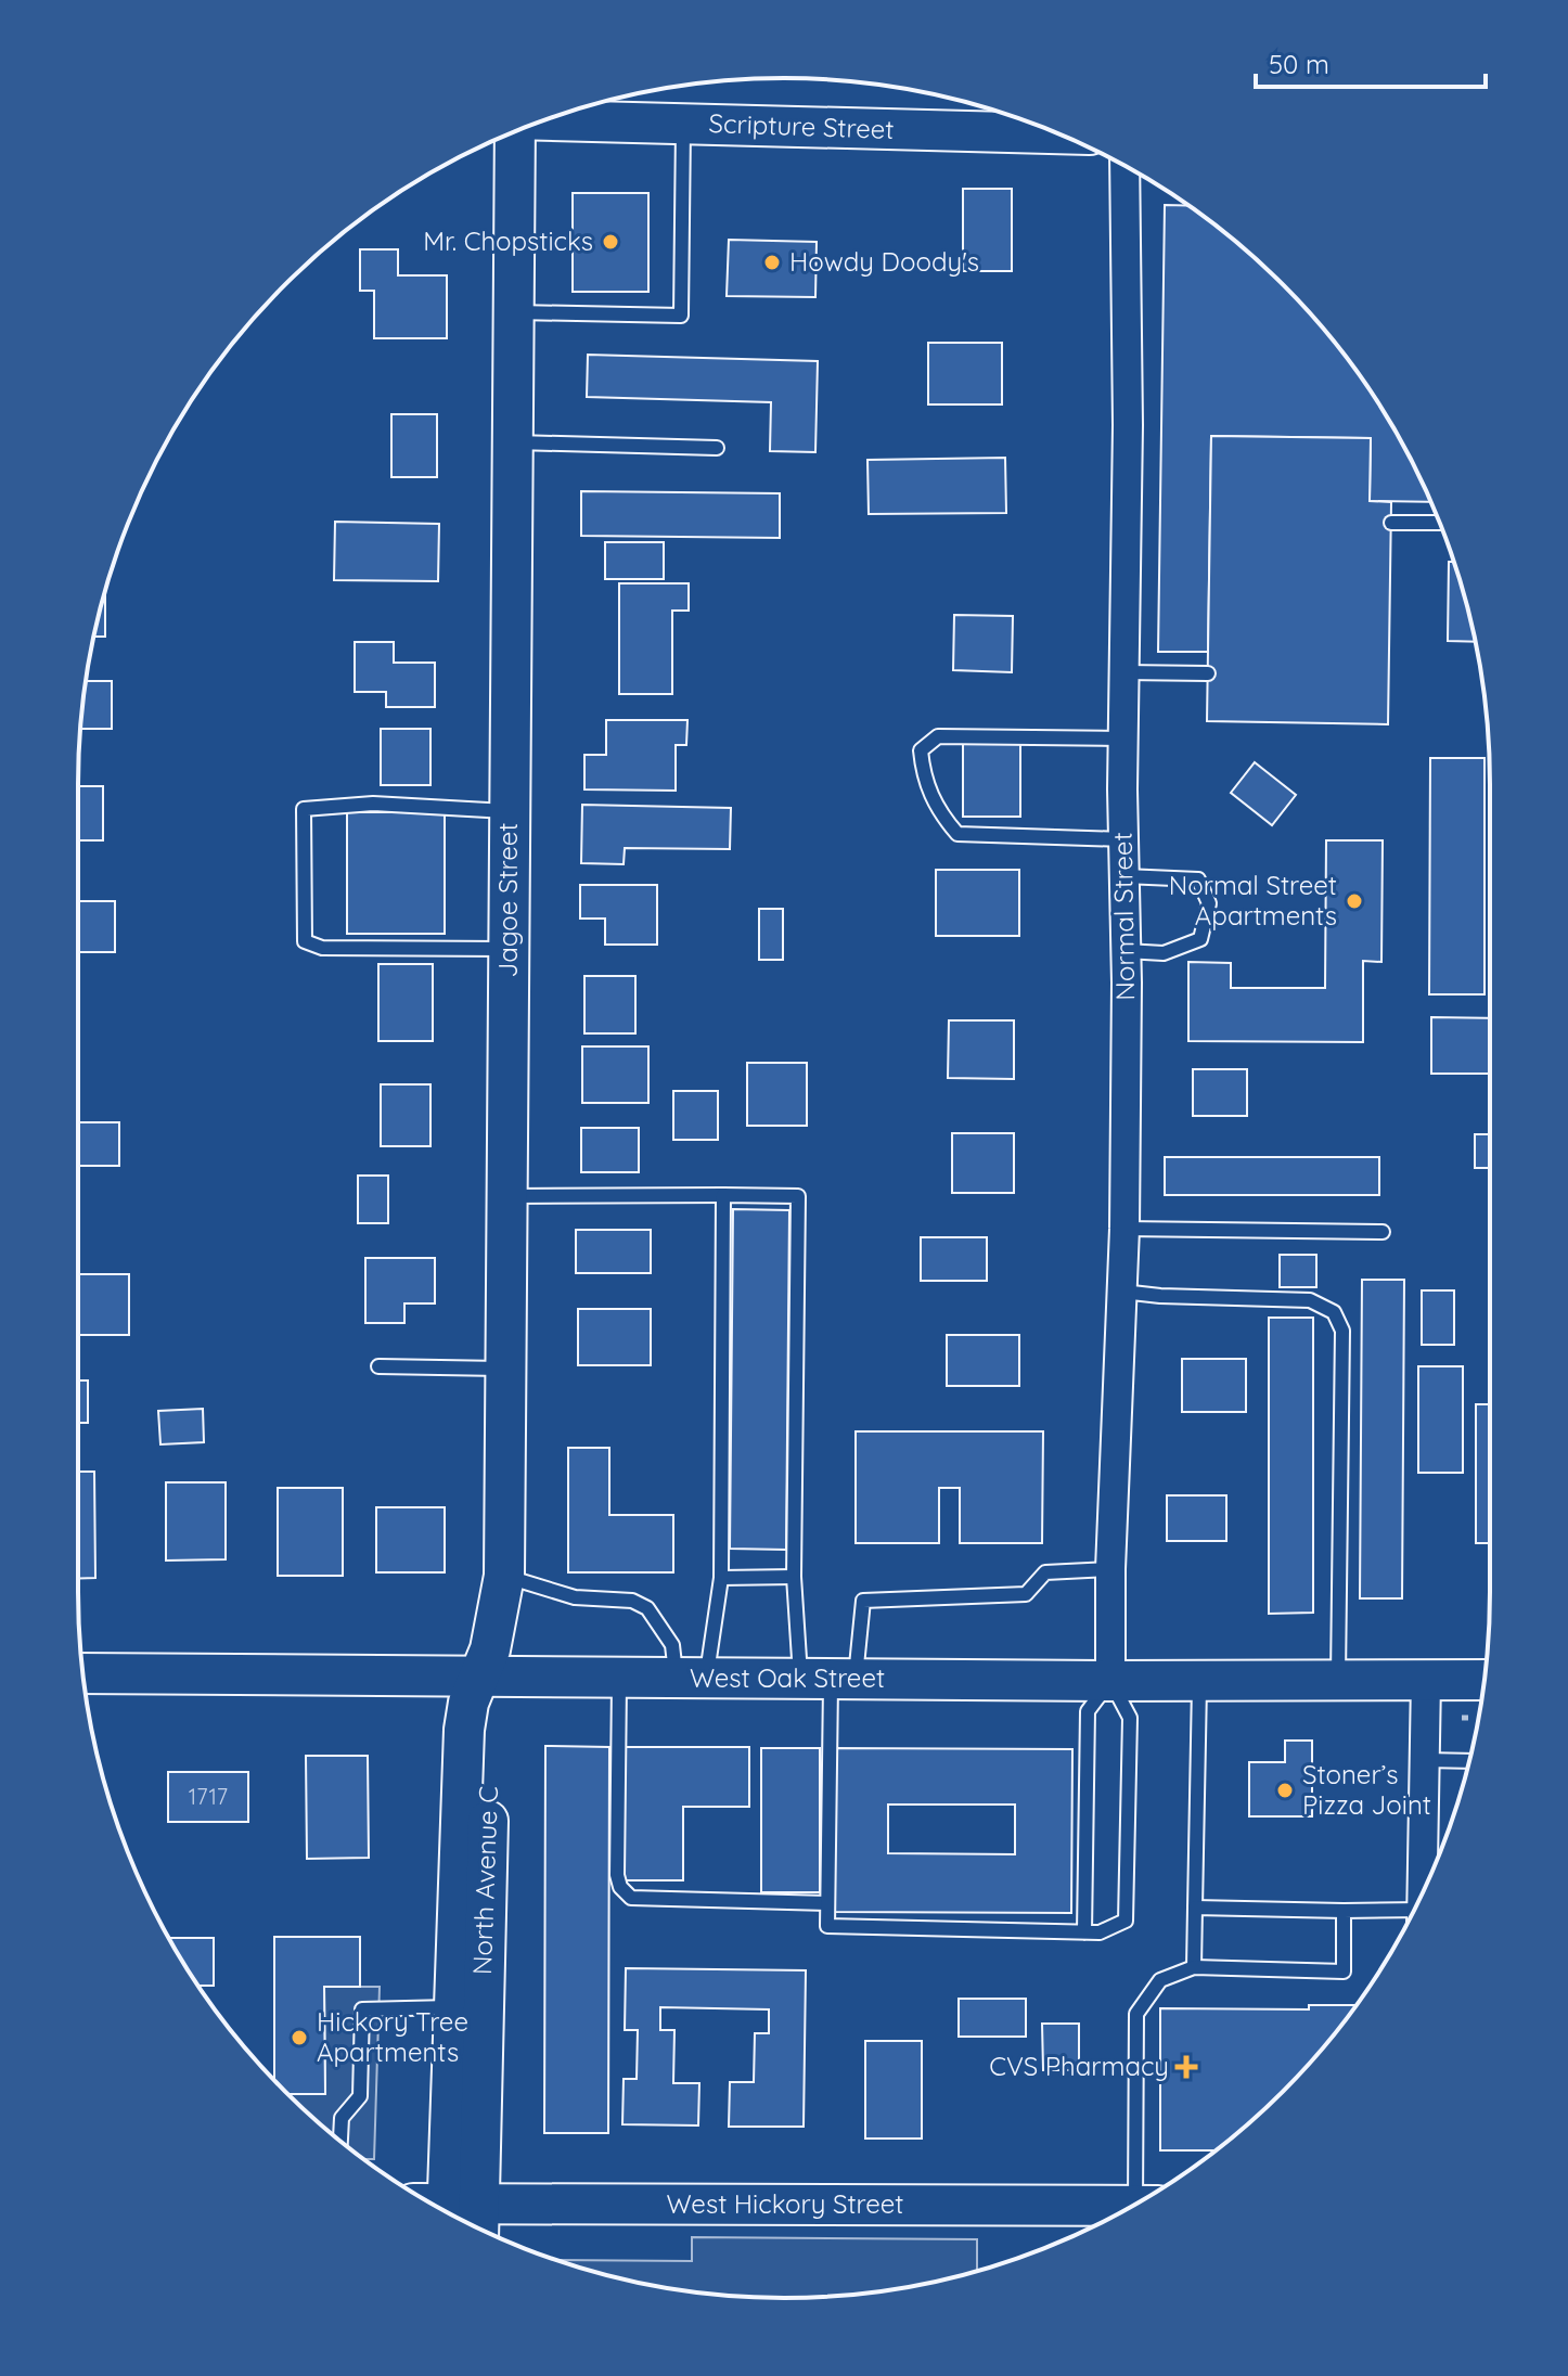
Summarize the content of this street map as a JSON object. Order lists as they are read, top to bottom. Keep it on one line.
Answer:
{"streets":{"street":["Scripture Street","Jagoe Street","Normal Street","West Oak Street","North Avenue C","West Hickory Street"]},"crossings":[["Jagoe Street","West Oak Street"],["Jagoe Street","North Avenue C"],["Jagoe Street","West Hickory Street"],["Normal Street","West Oak Street"],["West Oak Street","North Avenue C"],["North Avenue C","West Hickory Street"]],"places":{"other":["Mr. Chopsticks","Howdy Doody's","Normal Street Apartments","Stoner’s Pizza Joint","Hickory Tree Apartments"],"health":["CVS Pharmacy"]},"house_numbers":["1717"],"scale_bar":"50 m"}
